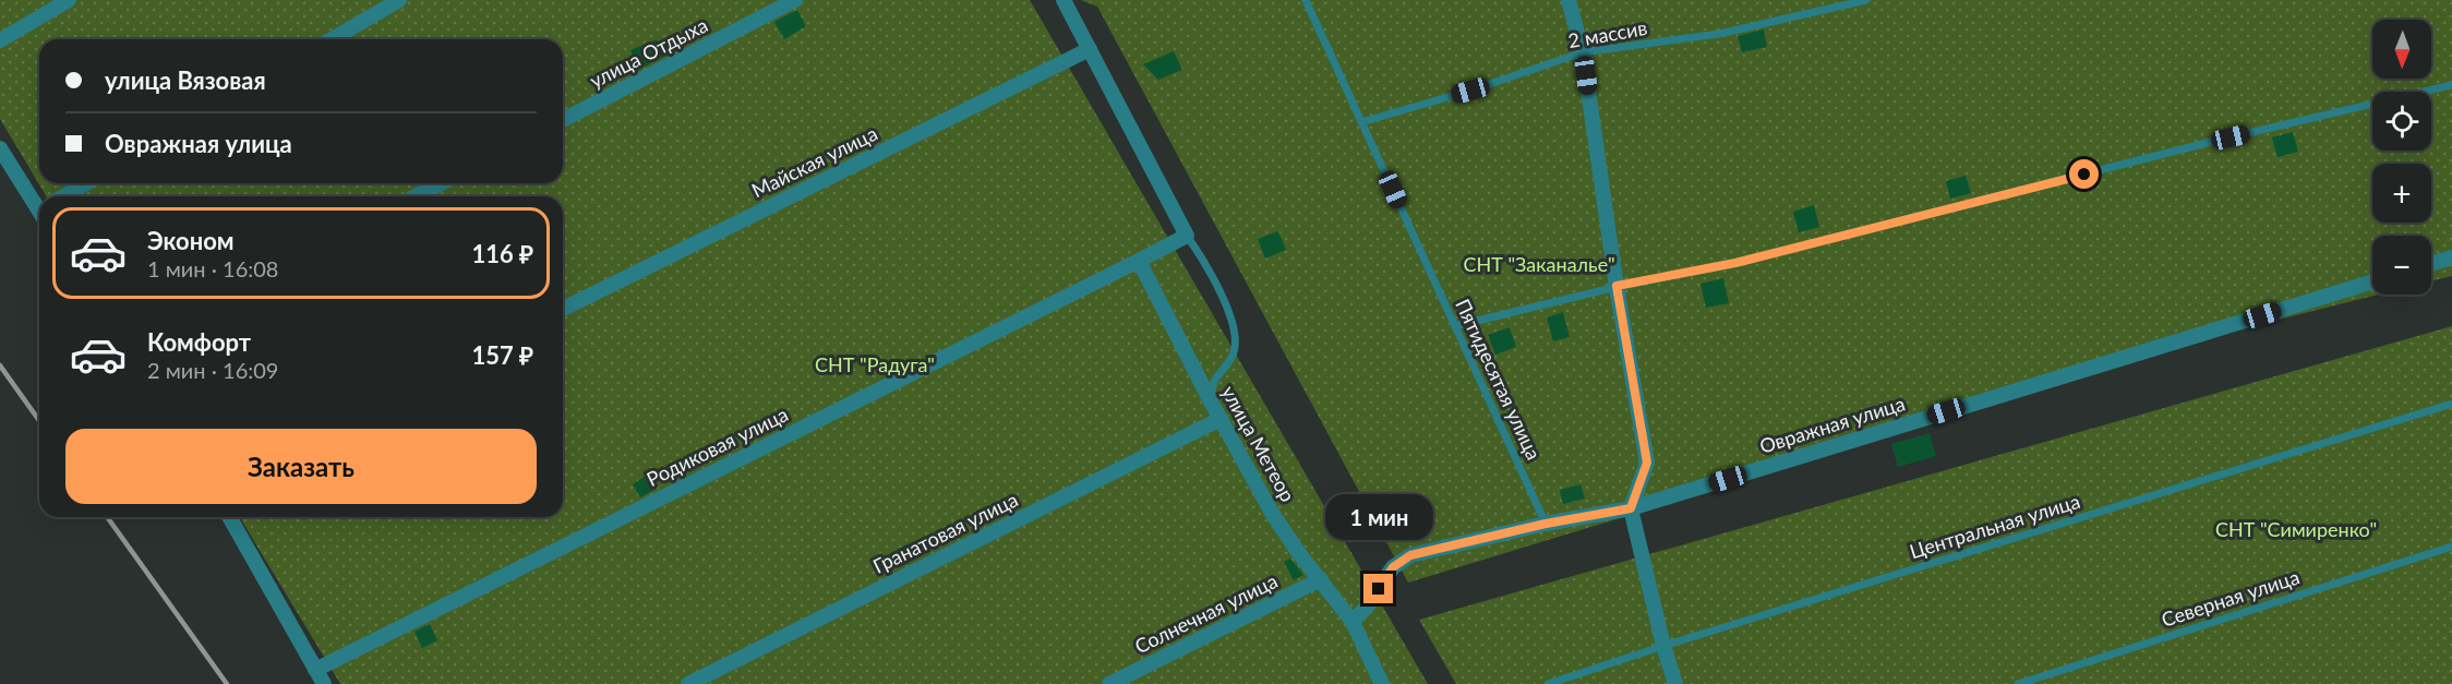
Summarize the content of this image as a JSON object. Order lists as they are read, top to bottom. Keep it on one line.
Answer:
{"streets":{"street":["улица Отдыха","Майская улица","Овражная улица","улица Метеор","Родиковая улица","Гранатовая улица","Солнечная улица"],"lane":["2 массив","Пятидесятая улица","Центральная улица","Северная улица"]},"crossings":[["2 массив","Пятидесятая улица"],["Пятидесятая улица","Овражная улица"],["Овражная улица","улица Метеор"],["улица Метеор","Родиковая улица"],["улица Метеор","Гранатовая улица"],["улица Метеор","Солнечная улица"]],"parks":["СНТ \"Заканалье\"","СНТ \"Радуга\"","СНТ \"Симиренко\""],"north":"bottom","page":{"map_buttons":["+","−"],"banner":["улица Вязовая","Овражная улица"],"list":[{"name":"Эконом","note":"1 мин · 16:08","value":"116 ₽"},{"name":"Комфорт","note":"2 мин · 16:09","value":"157 ₽"}],"buttons":"Заказать","bubble":"1 мин"}}
